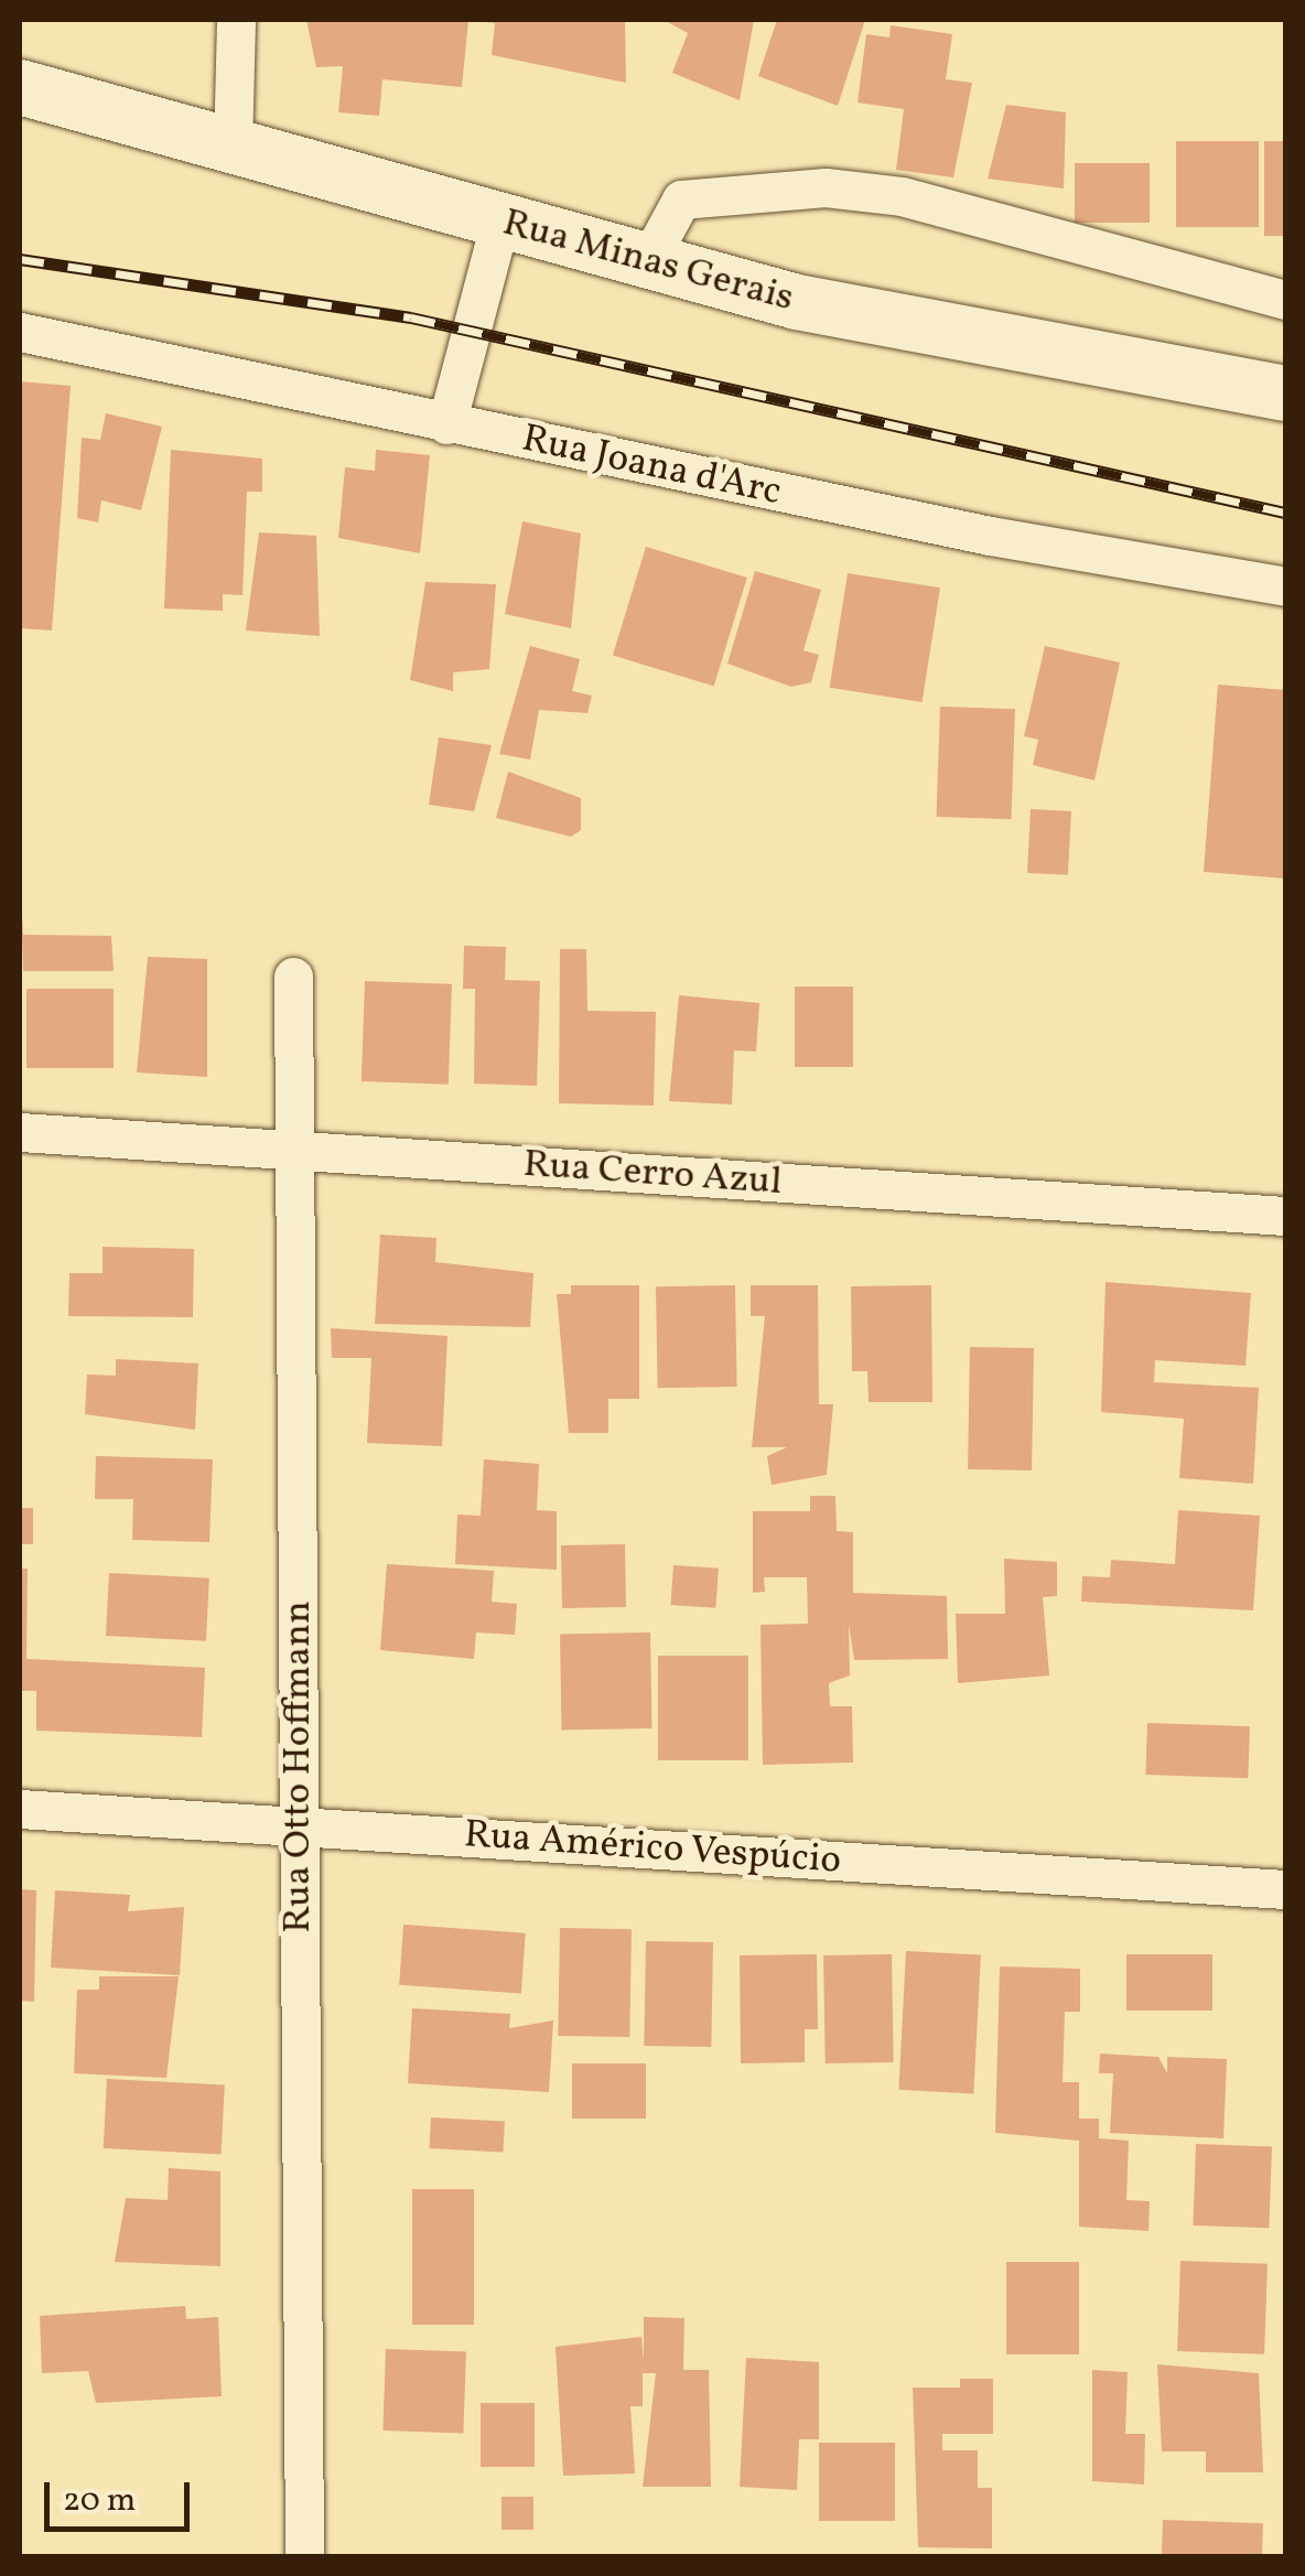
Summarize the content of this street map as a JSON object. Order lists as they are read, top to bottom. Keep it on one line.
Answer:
{"streets":{"main road":["Rua Minas Gerais"],"street":["Rua Joana d'Arc","Rua Cerro Azul","Rua Otto Hoffmann","Rua Américo Vespúcio"]},"crossings":[["Rua Cerro Azul","Rua Otto Hoffmann"],["Rua Otto Hoffmann","Rua Américo Vespúcio"]],"scale_bar":"20 m"}
